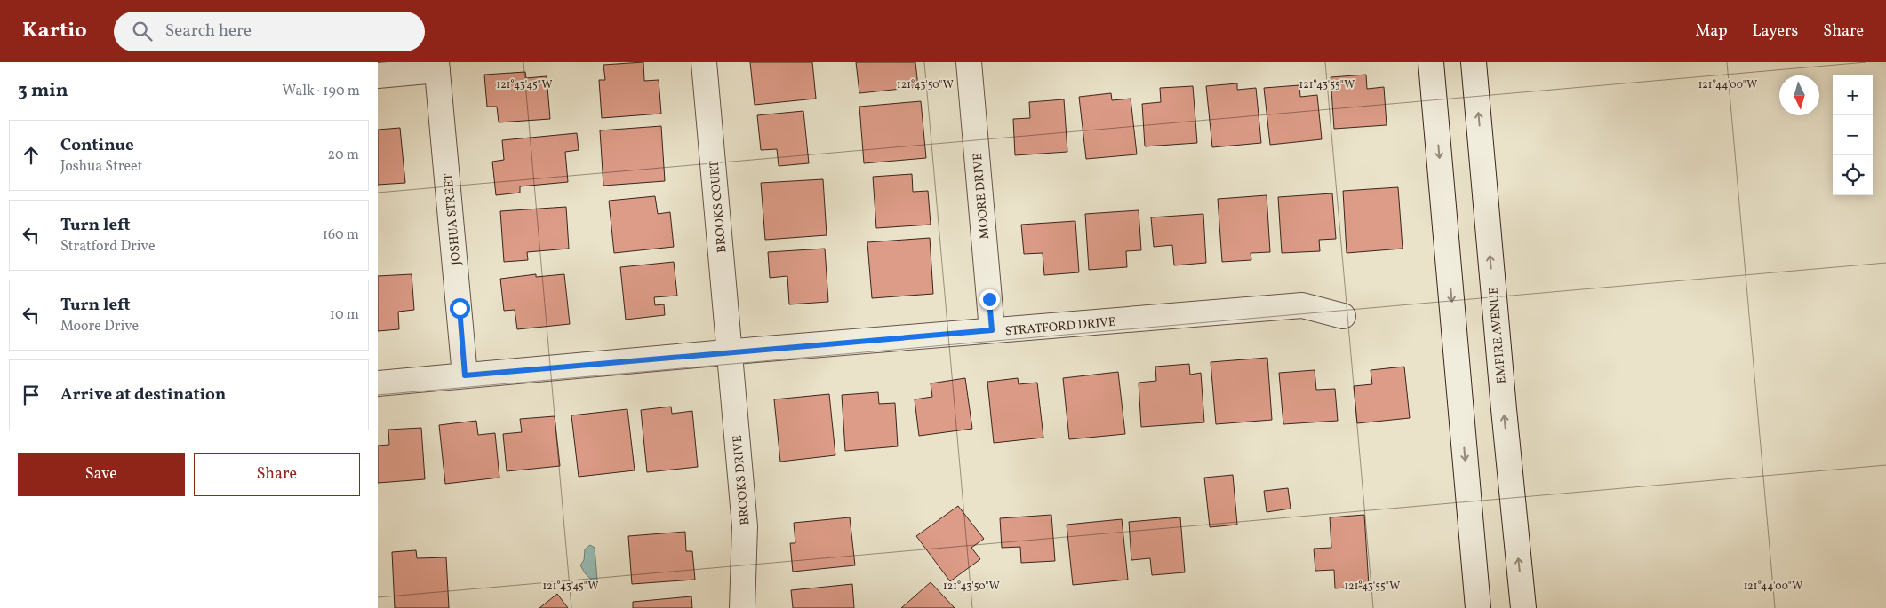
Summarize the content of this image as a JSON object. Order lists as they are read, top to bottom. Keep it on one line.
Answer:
{"streets":{"street":["MOORE DRIVE","BROOKS COURT","JOSHUA STREET","STRATFORD DRIVE","EMPIRE AVENUE","BROOKS DRIVE"]},"crossings":[["MOORE DRIVE","STRATFORD DRIVE"],["BROOKS COURT","STRATFORD DRIVE"],["BROOKS COURT","BROOKS DRIVE"],["JOSHUA STREET","STRATFORD DRIVE"],["STRATFORD DRIVE","BROOKS DRIVE"]],"north":"bottom","page":{"header":"Kartio","search":"Search here","nav":["Map","Layers","Share"],"heading":["3 min","Walk · 190 m"],"map_buttons":["+","−"],"list":[["Continue","Joshua Street","20 m"],["Turn left","Stratford Drive","160 m"],["Turn left","Moore Drive","10 m"],"Arrive at destination"],"buttons":["Save","Share"]},"coordinates":["121°43'45\"W","121°43'50\"W","121°43'55\"W","121°44'00\"W"]}
